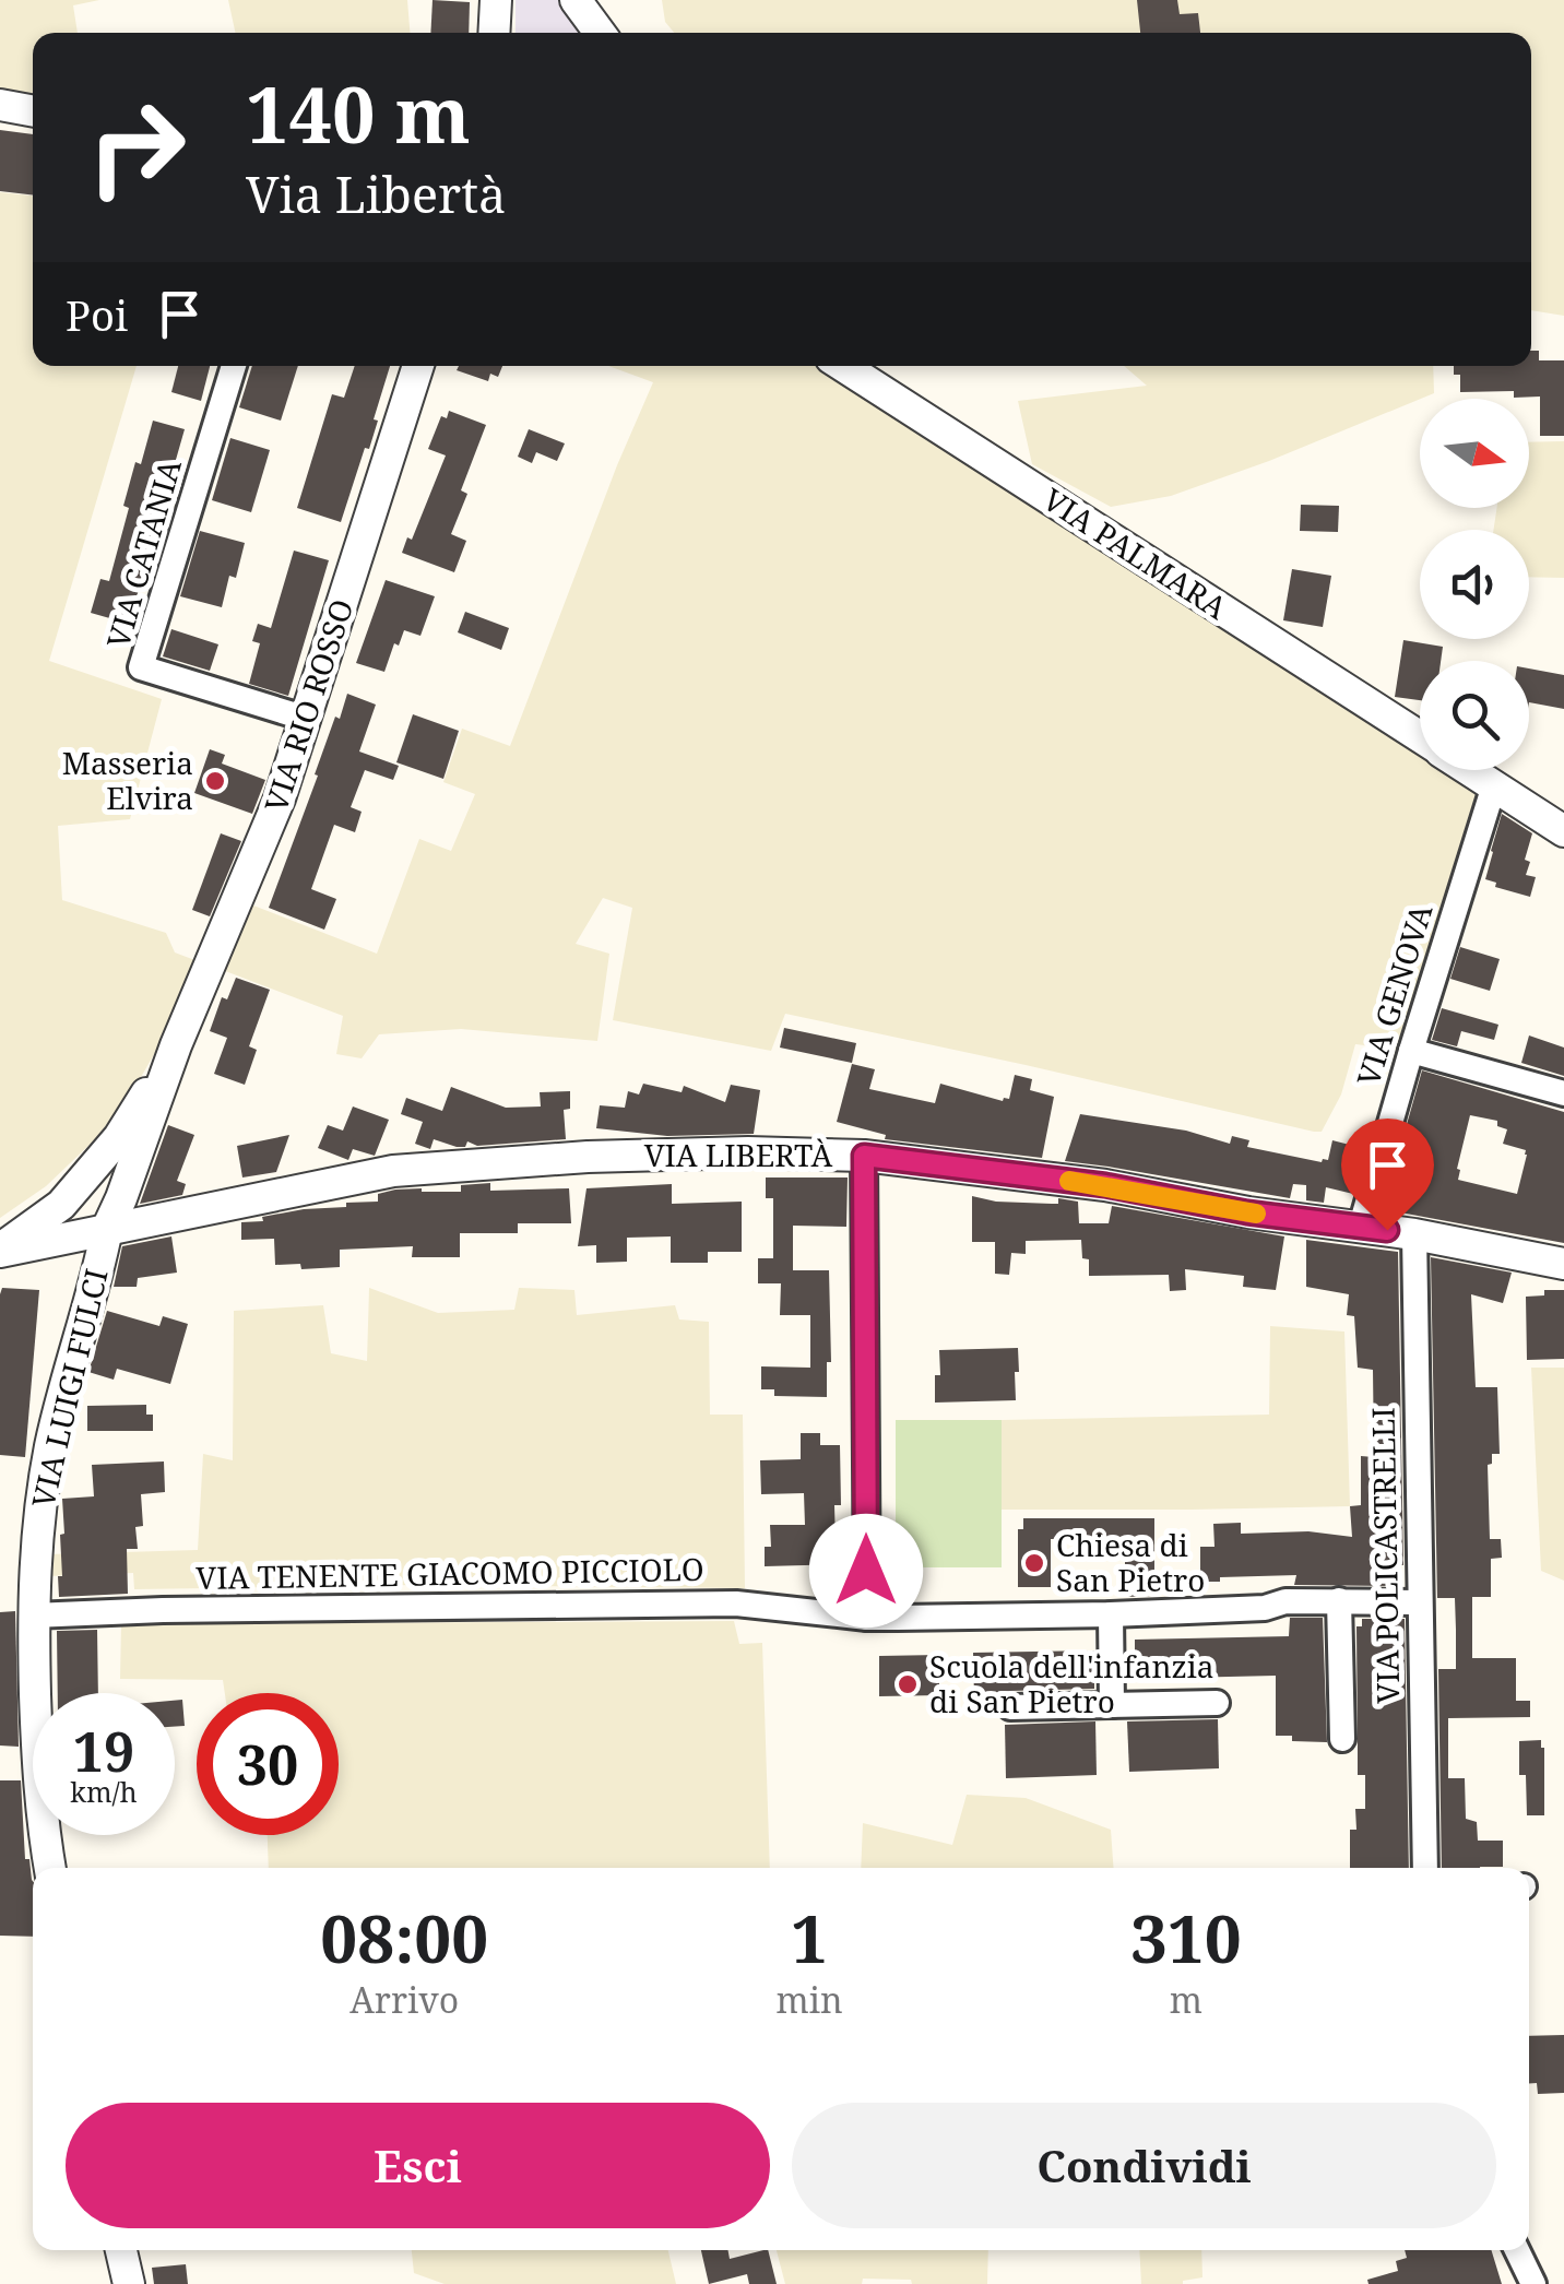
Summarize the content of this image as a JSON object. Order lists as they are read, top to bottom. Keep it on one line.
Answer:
{"streets":{"street":["VIA CATANIA","VIA PALMARA","VIA RIO ROSSO","VIA GENOVA","VIA LIBERTÀ","VIA LUIGI FULCI","VIA POLICASTRELLI","VIA TENENTE GIACOMO PICCIOLO"]},"crossings":[["VIA CATANIA","VIA RIO ROSSO"],["VIA PALMARA","VIA GENOVA"],["VIA RIO ROSSO","VIA LUIGI FULCI"],["VIA GENOVA","VIA LIBERTÀ"],["VIA LIBERTÀ","VIA LUIGI FULCI"],["VIA LIBERTÀ","VIA POLICASTRELLI"],["VIA LUIGI FULCI","VIA TENENTE GIACOMO PICCIOLO"],["VIA POLICASTRELLI","VIA TENENTE GIACOMO PICCIOLO"]],"places":["Masseria Elvira","Chiesa di San Pietro","Scuola dell'infanzia di San Pietro"],"north":"right","page":{"turn":["140 m","Via Libertà"],"then":"Poi","speed":"19 km/h","limit":"30","eta":["08:00","Arrivo","1","min","310","m"],"buttons":["Esci","Condividi"]}}
